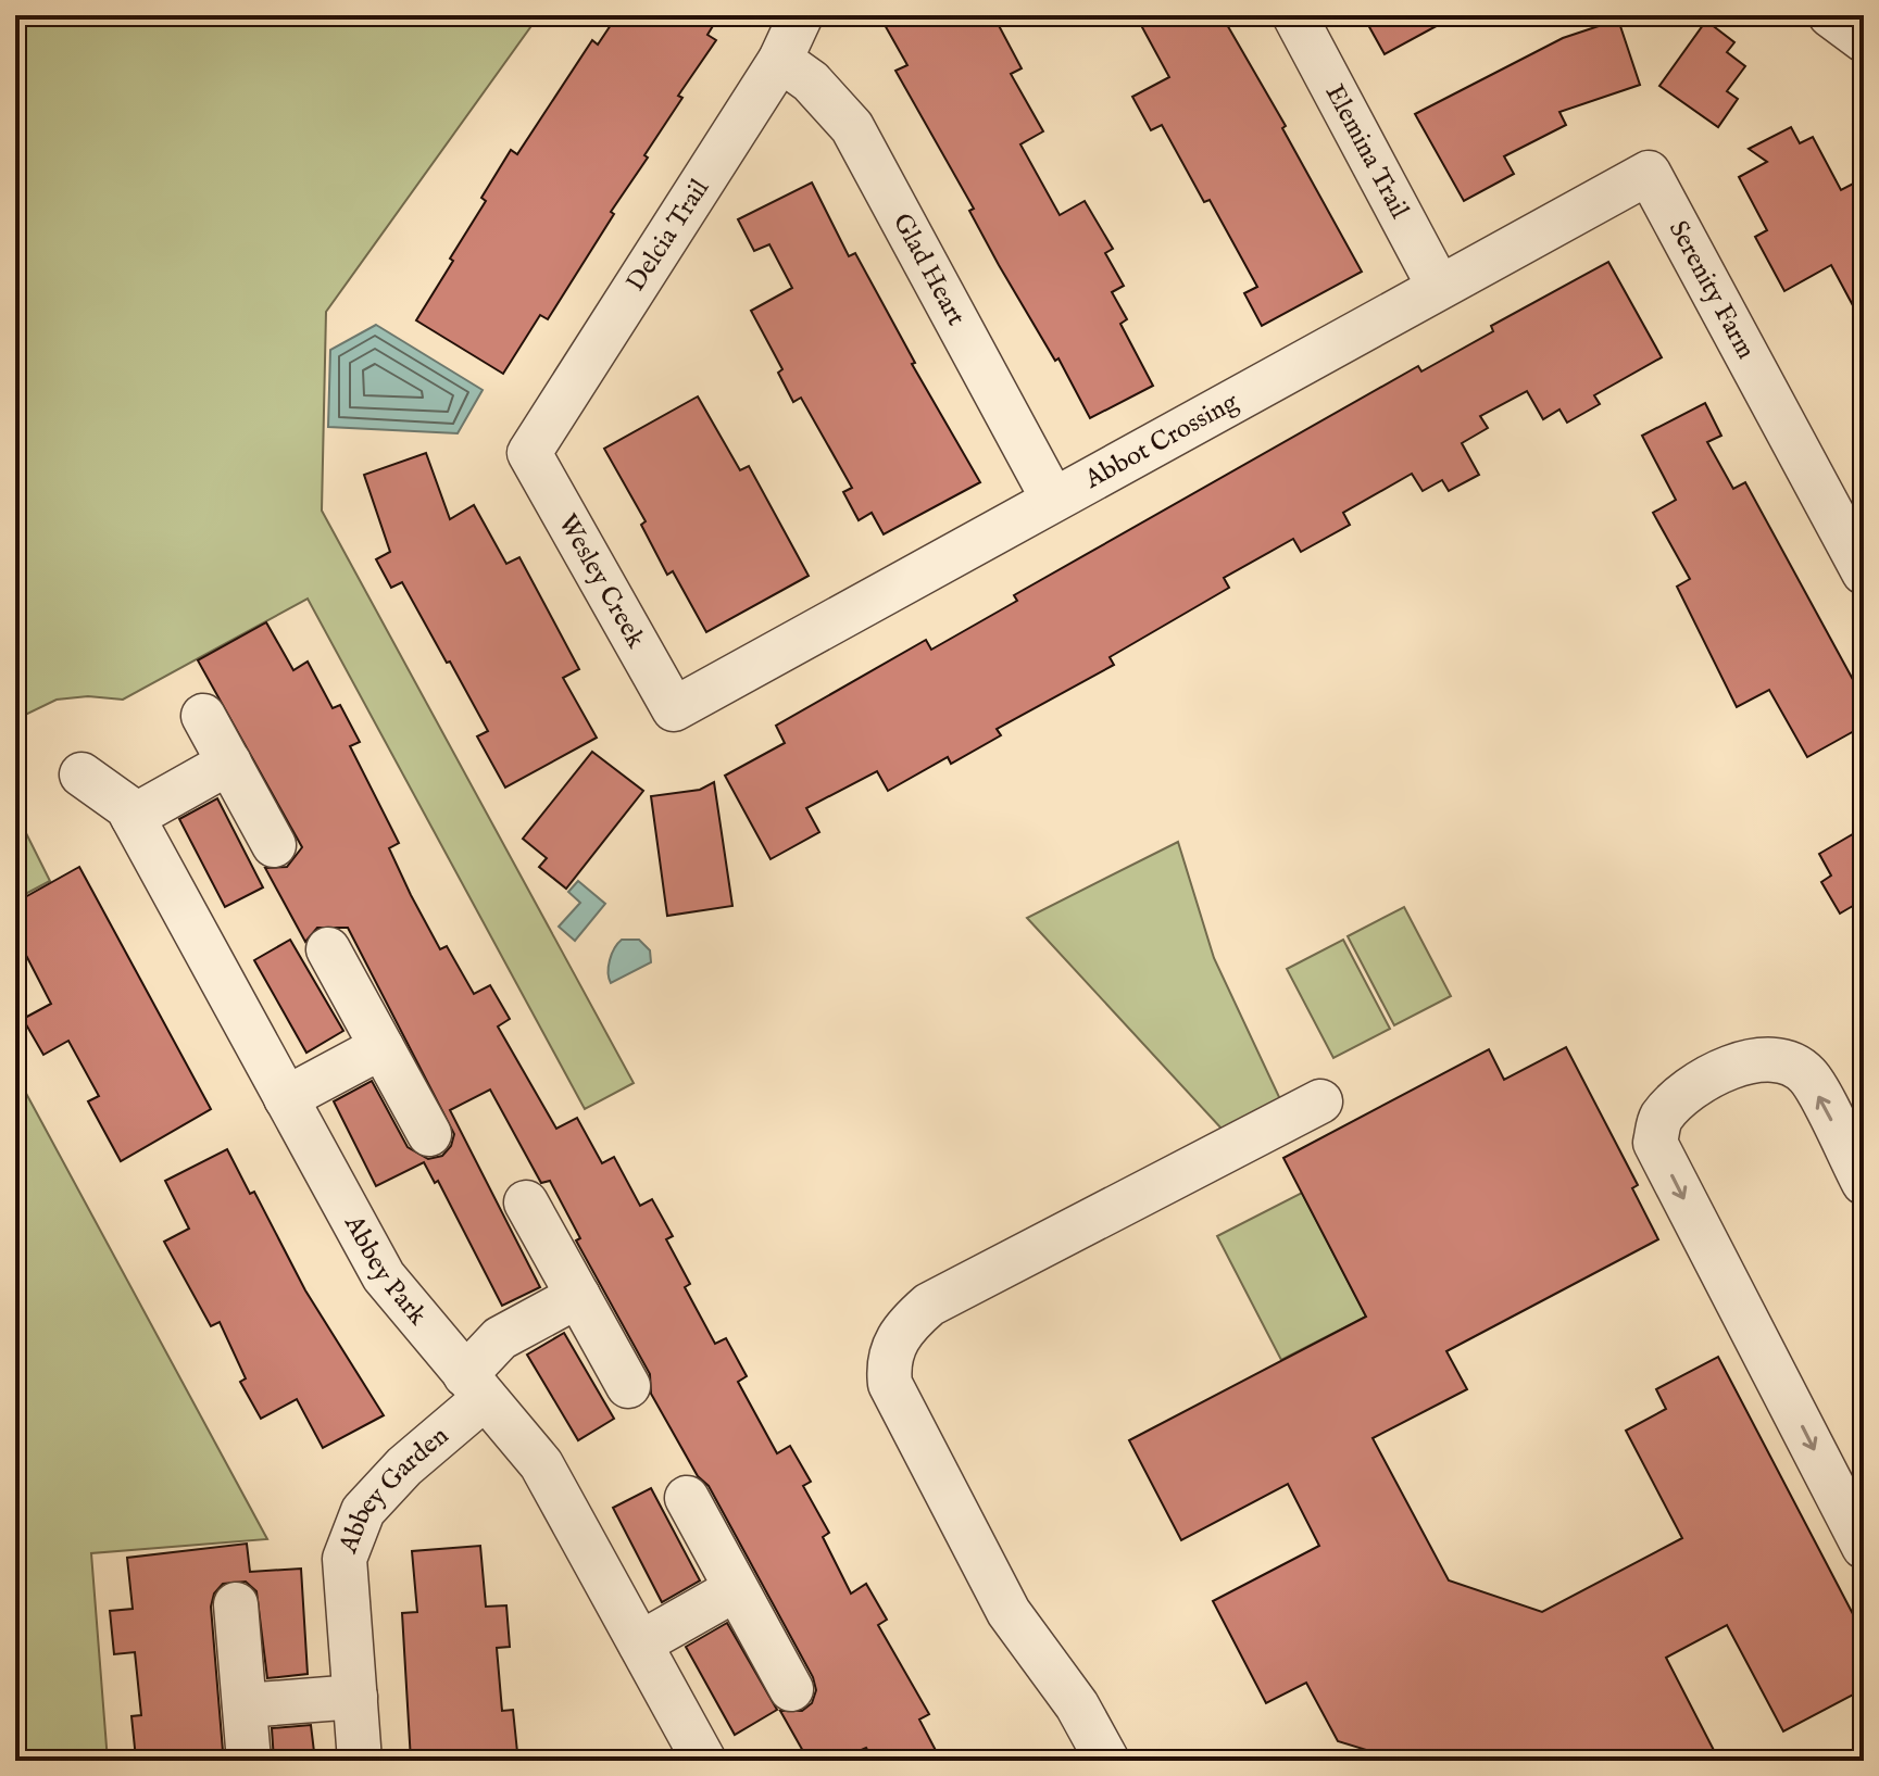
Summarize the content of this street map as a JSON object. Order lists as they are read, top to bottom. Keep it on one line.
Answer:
{"streets":{"street":["Elemina Trail","Delcia Trail","Glad Heart","Serenity Farm","Abbot Crossing","Wesley Creek","Abbey Park","Abbey Garden"]},"crossings":[["Elemina Trail","Abbot Crossing"],["Delcia Trail","Glad Heart"],["Delcia Trail","Wesley Creek"],["Glad Heart","Abbot Crossing"],["Serenity Farm","Abbot Crossing"],["Abbot Crossing","Wesley Creek"],["Abbey Park","Abbey Garden"]]}
